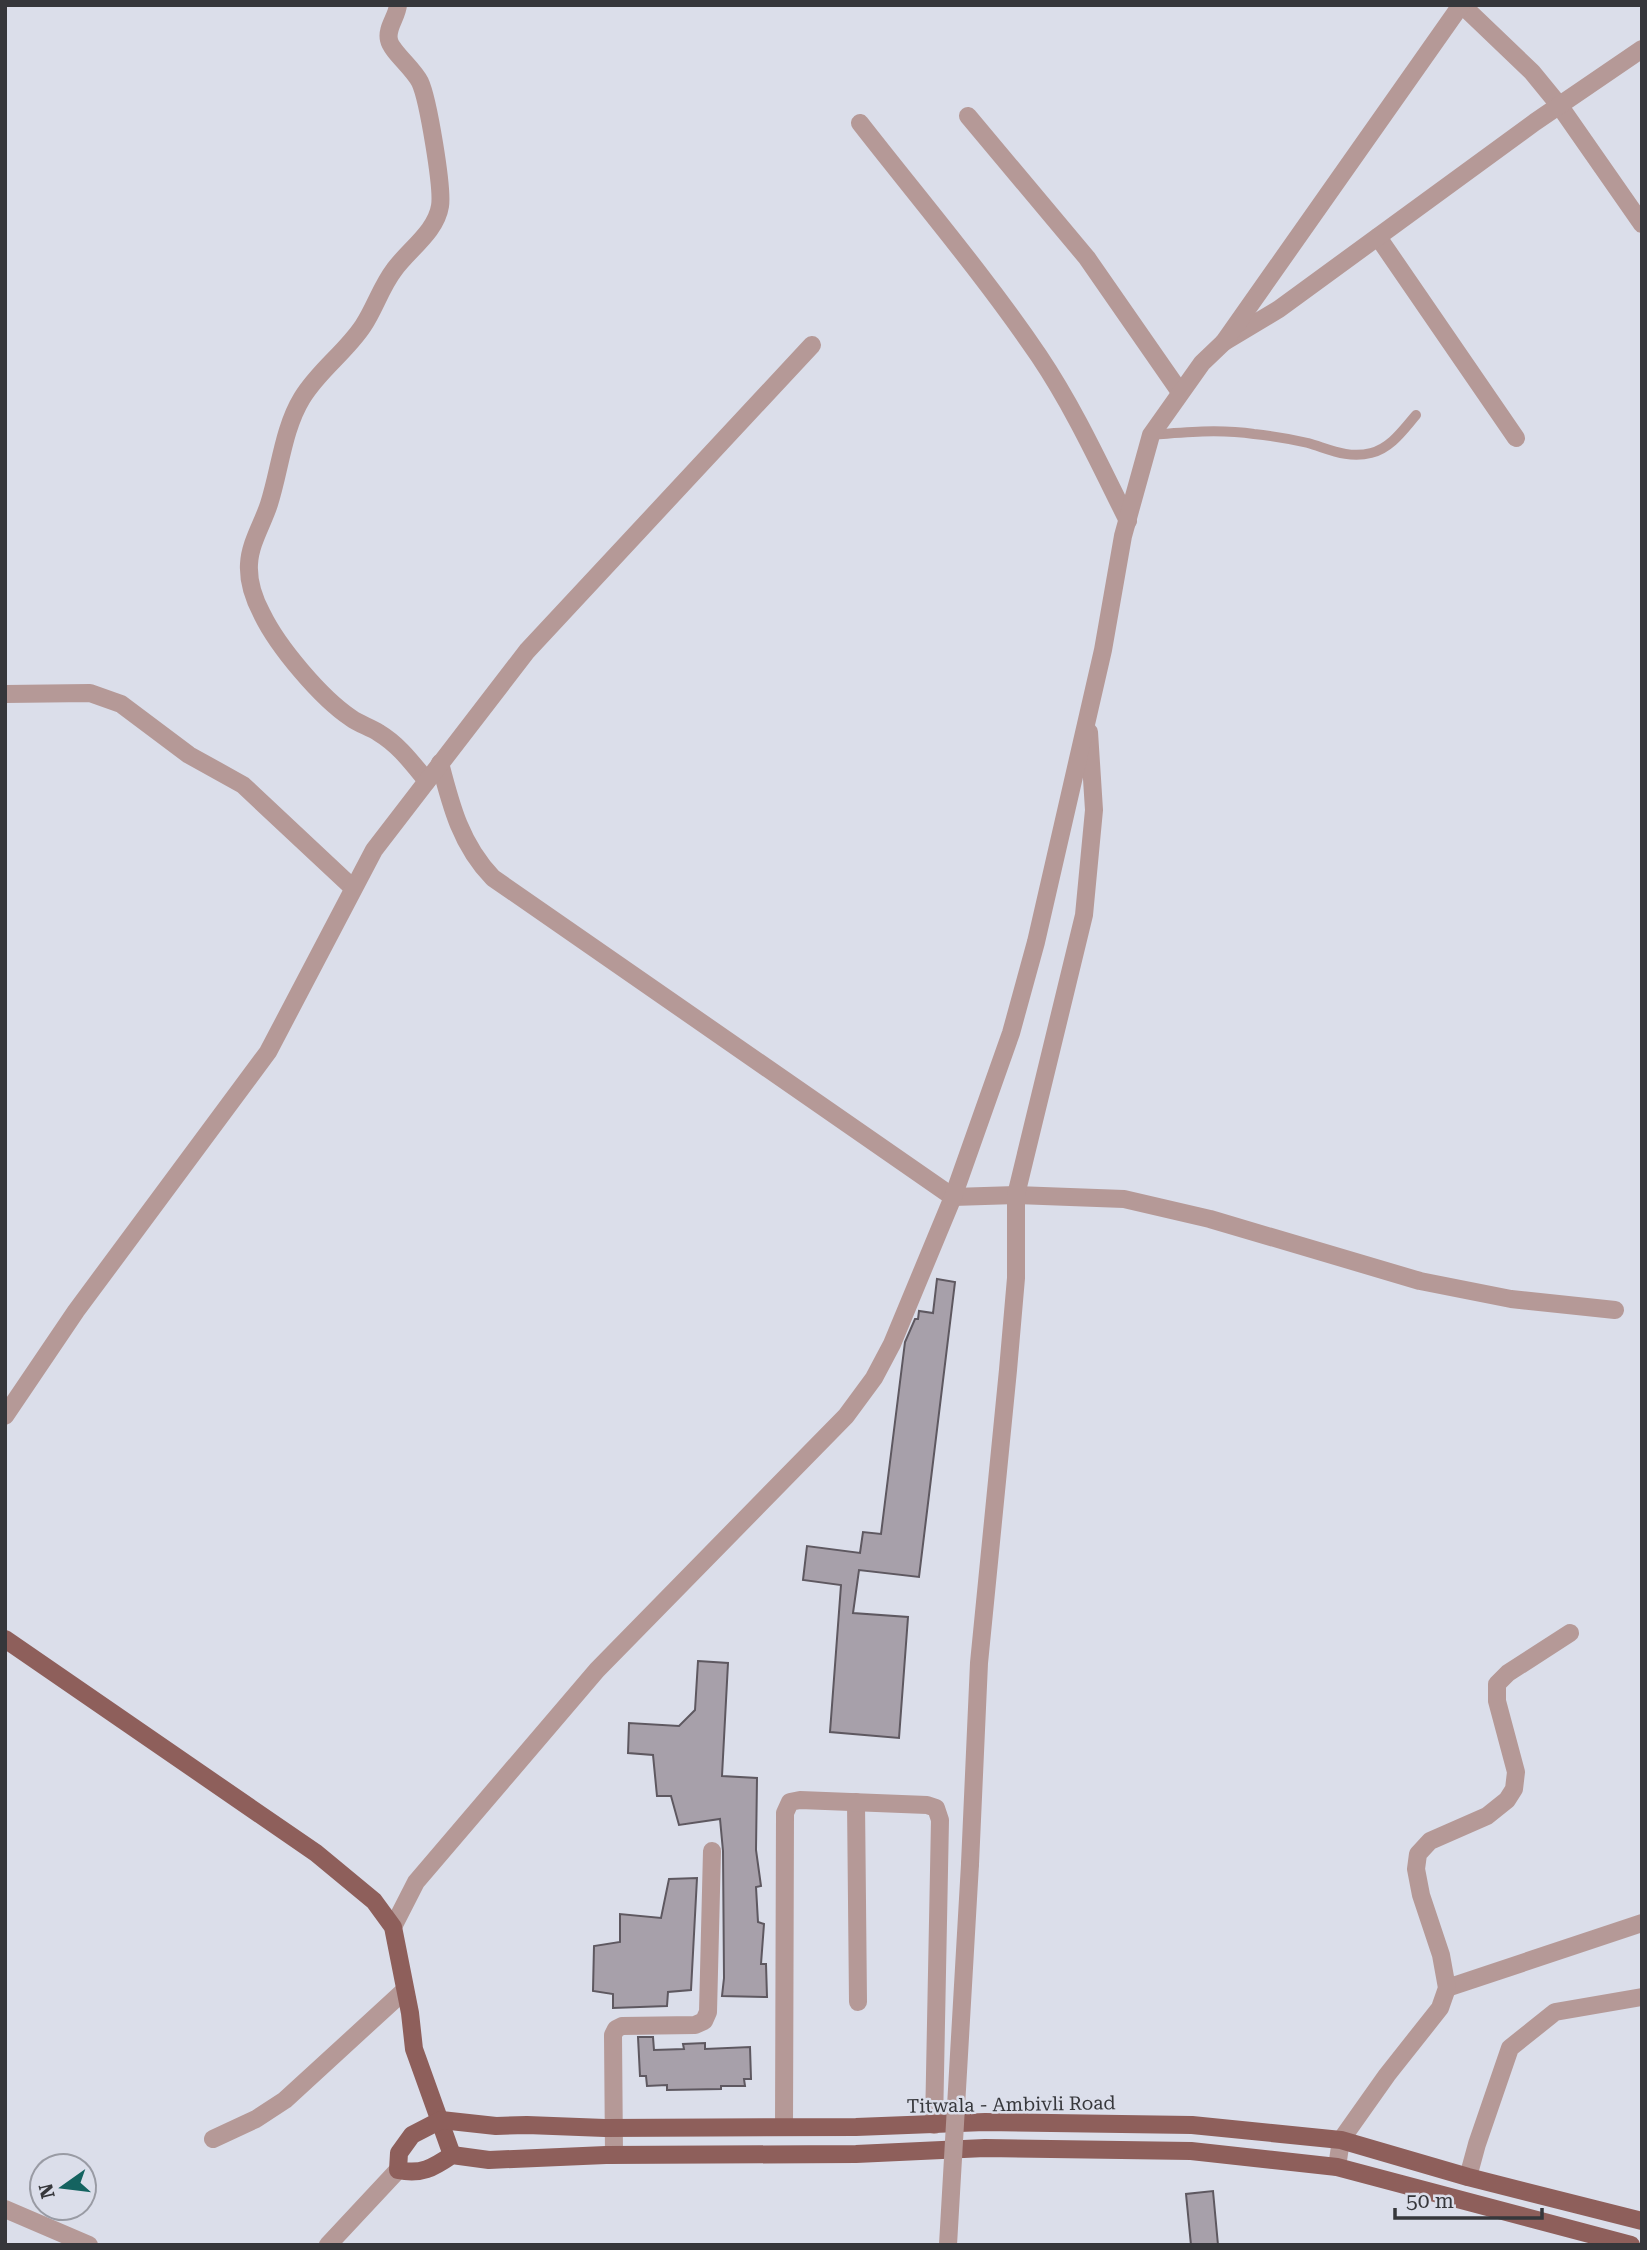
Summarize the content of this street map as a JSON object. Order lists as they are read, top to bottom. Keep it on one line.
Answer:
{"streets":{"main road":["Titwala - Ambivli Road"]},"scale_bar":"50 m","north":"left"}
